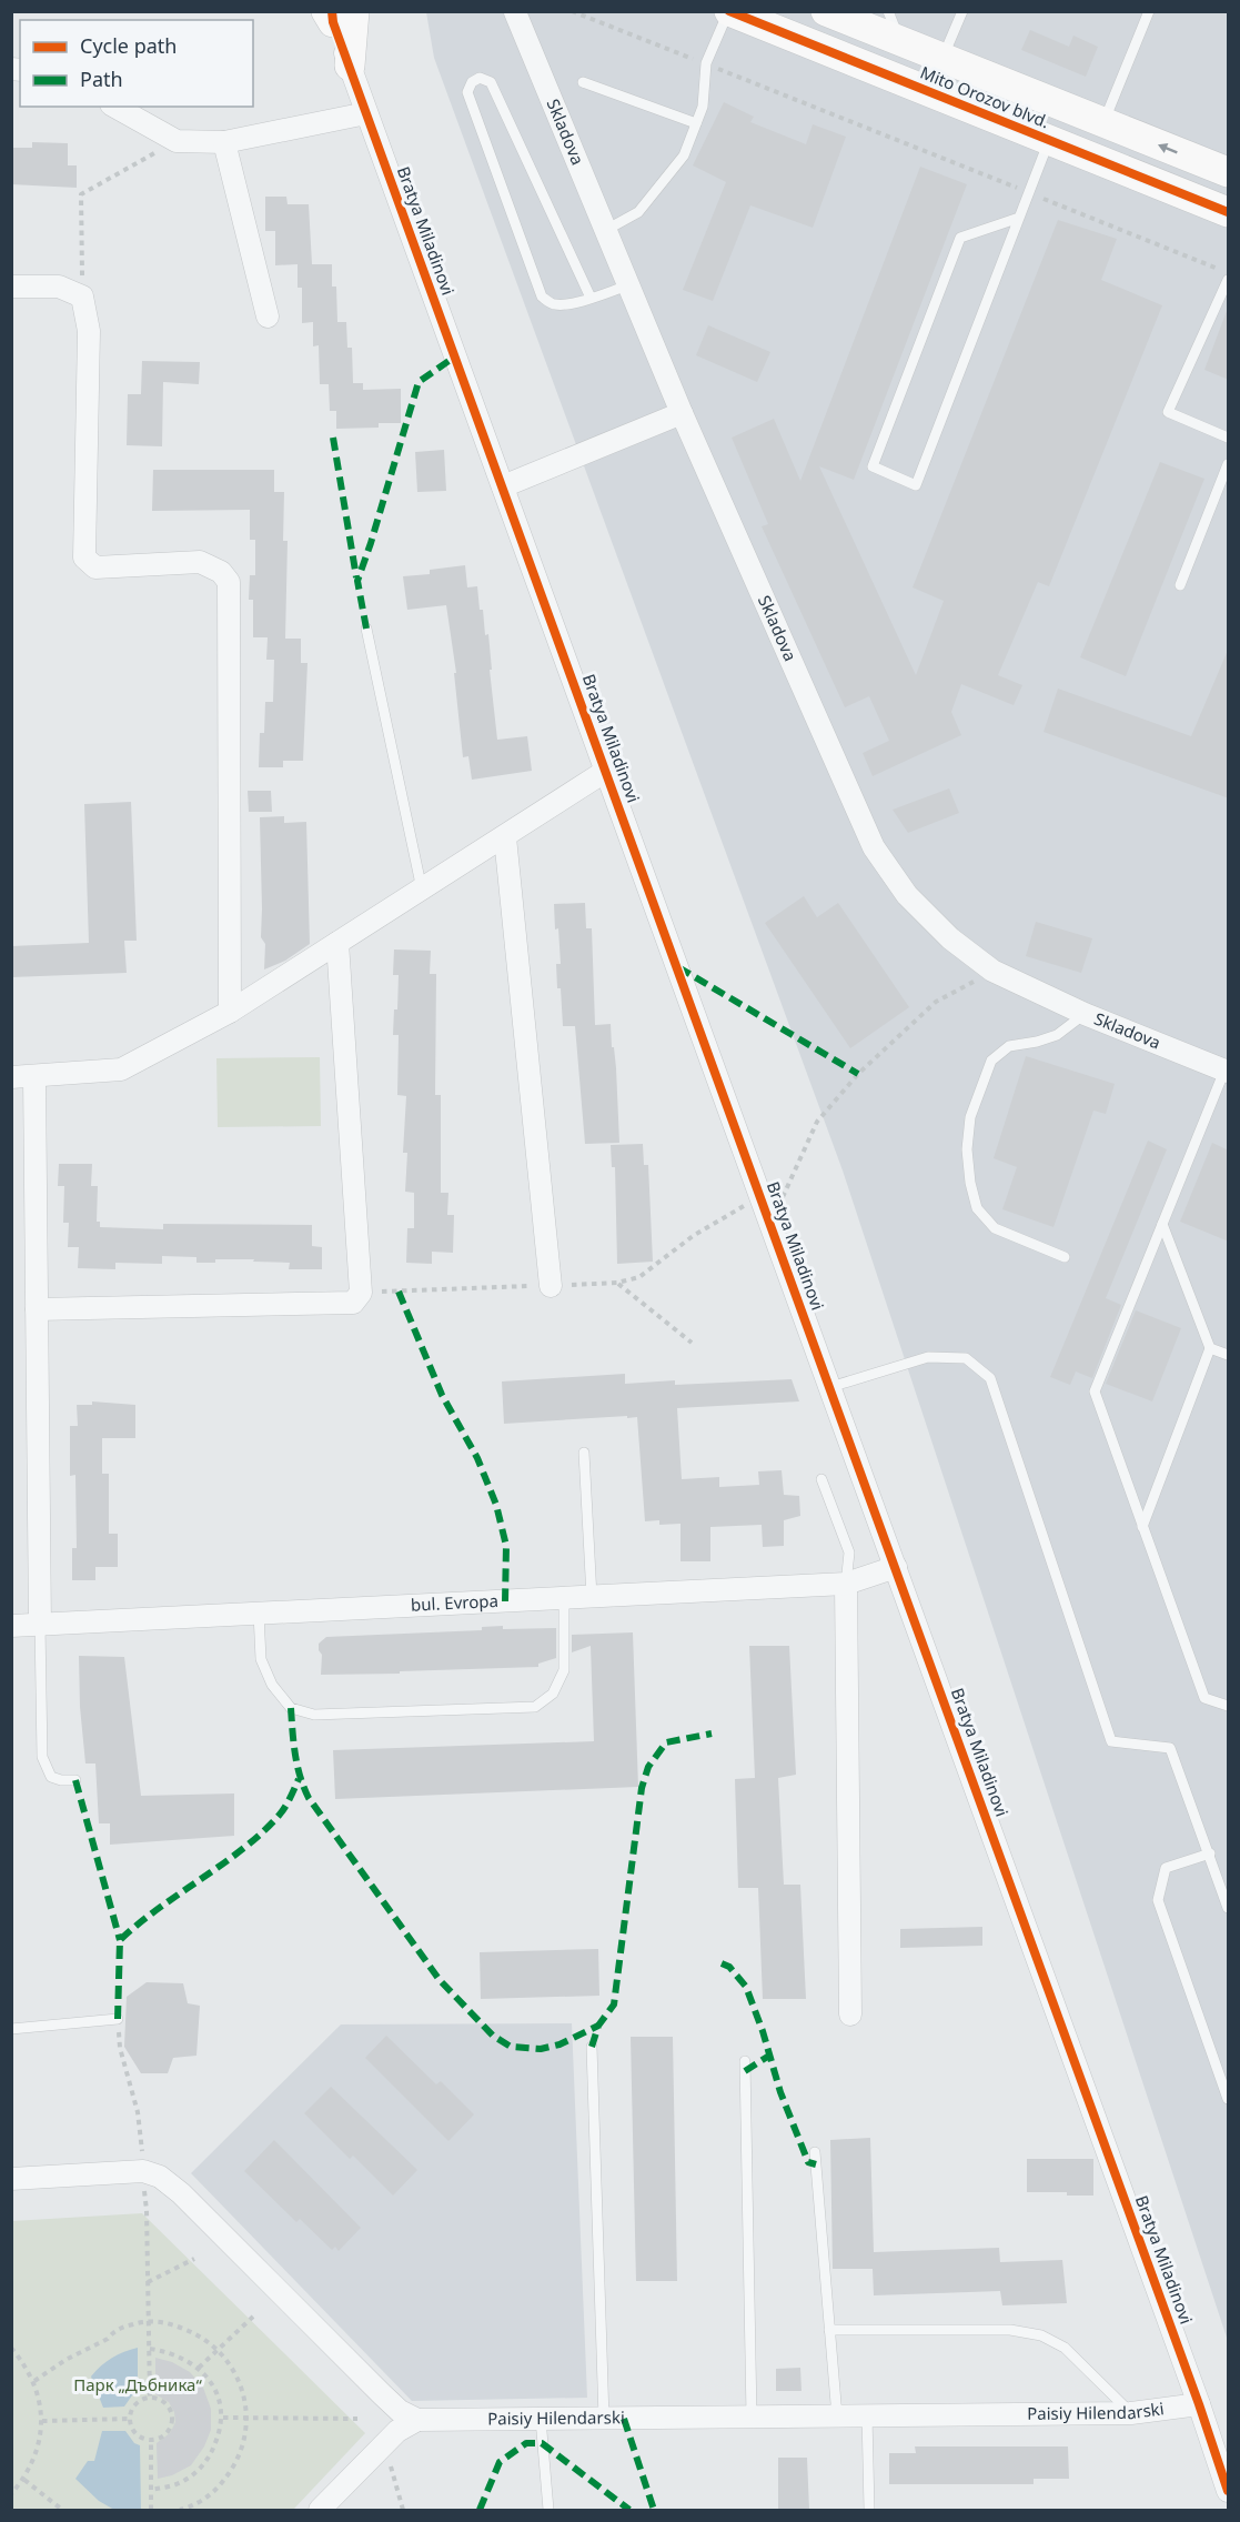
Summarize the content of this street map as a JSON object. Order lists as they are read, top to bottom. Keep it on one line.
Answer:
{"streets":{"main road":["Mito Orozov blvd."],"street":["Skladova","Bratya Miladinovi","bul. Evropa","Paisiy Hilendarski"]},"crossings":[["Bratya Miladinovi","bul. Evropa"],["Bratya Miladinovi","Paisiy Hilendarski"]],"parks":["Парк „Дъбника“"],"legend":["Cycle path","Path"]}
